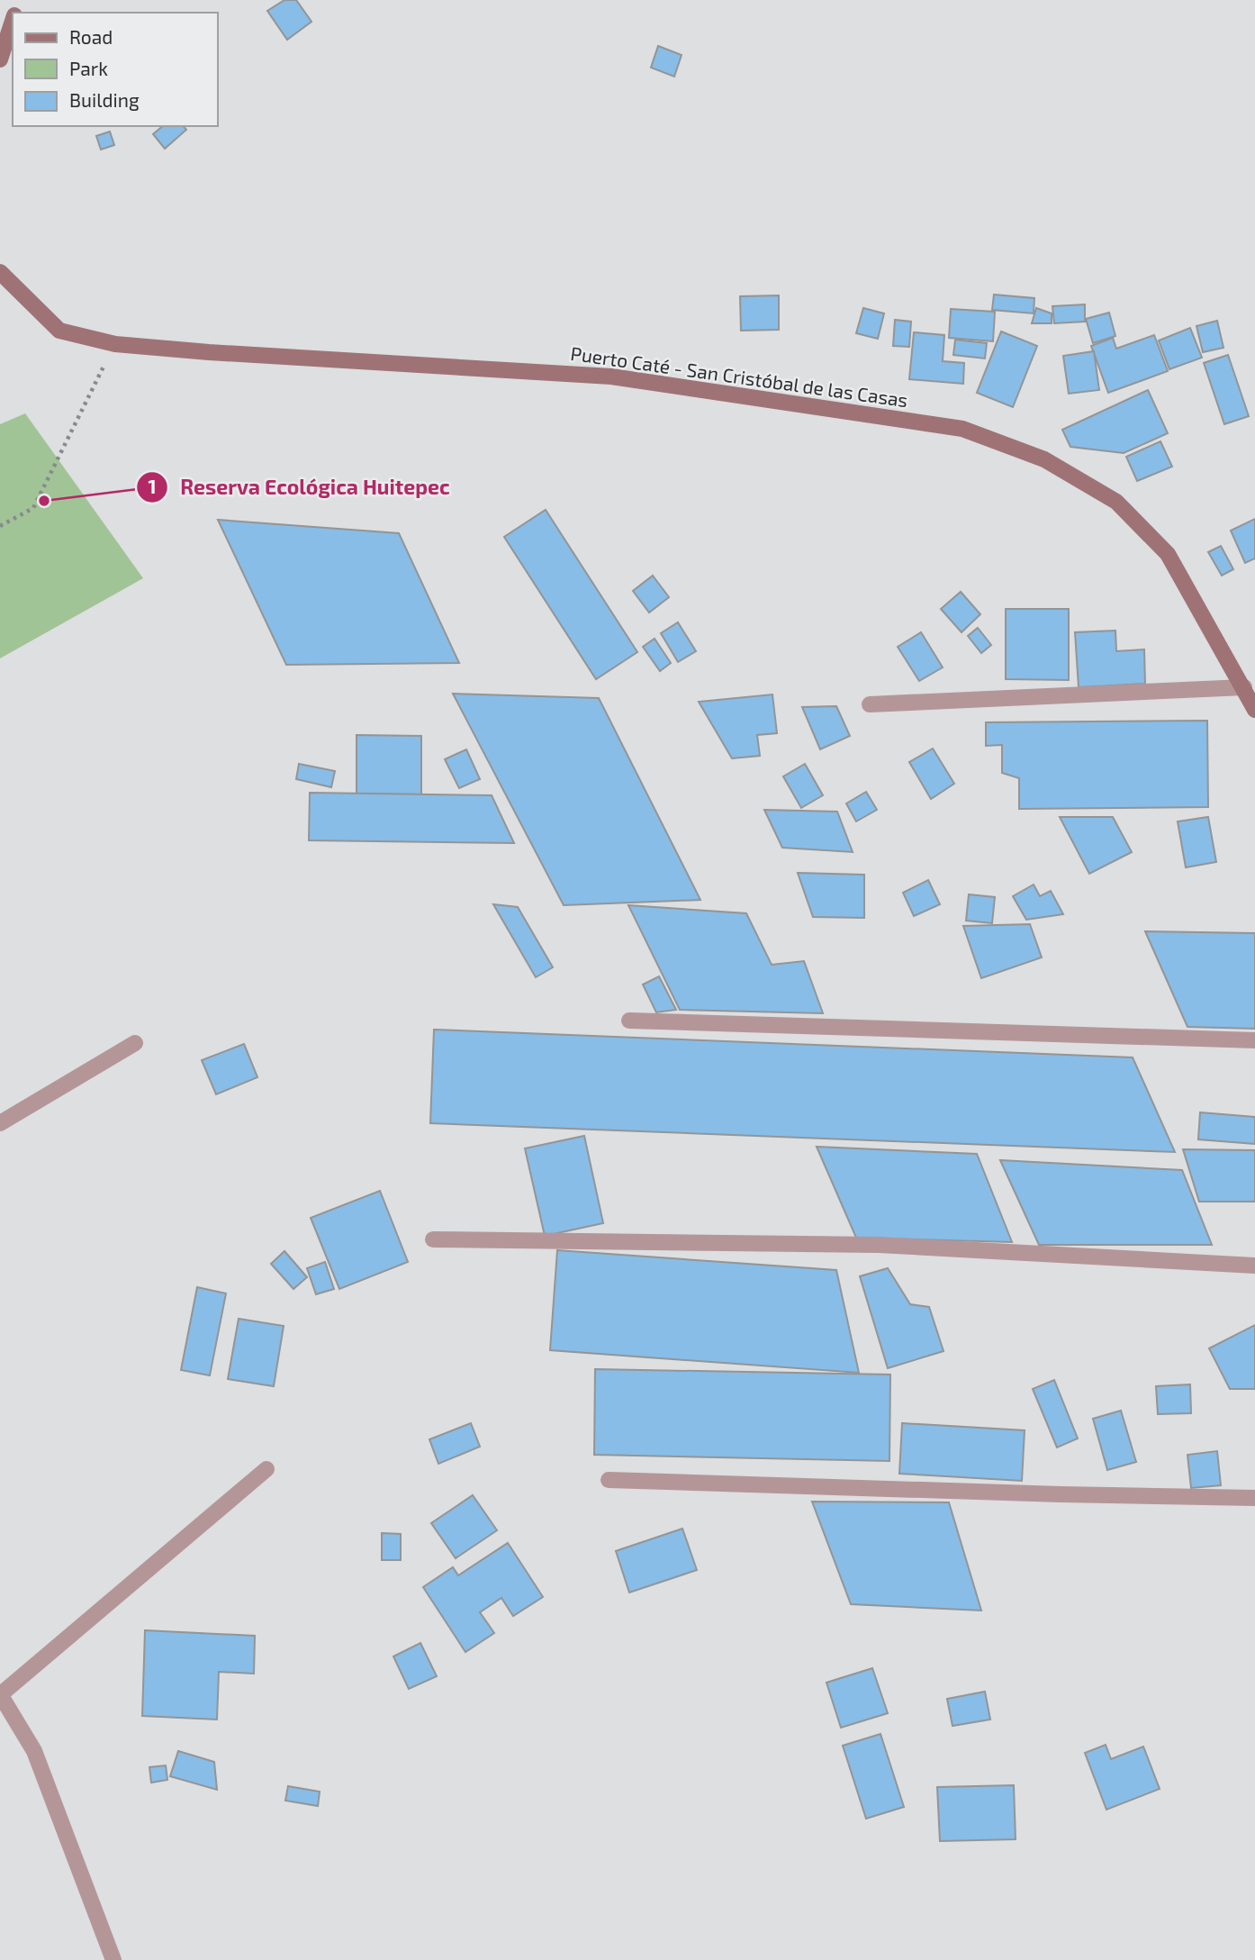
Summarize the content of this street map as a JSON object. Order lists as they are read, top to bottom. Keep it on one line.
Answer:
{"streets":{"main road":["Puerto Caté - San Cristóbal de las Casas"]},"places":["Reserva Ecológica Huitepec"],"legend":["Road","Park","Building"]}
